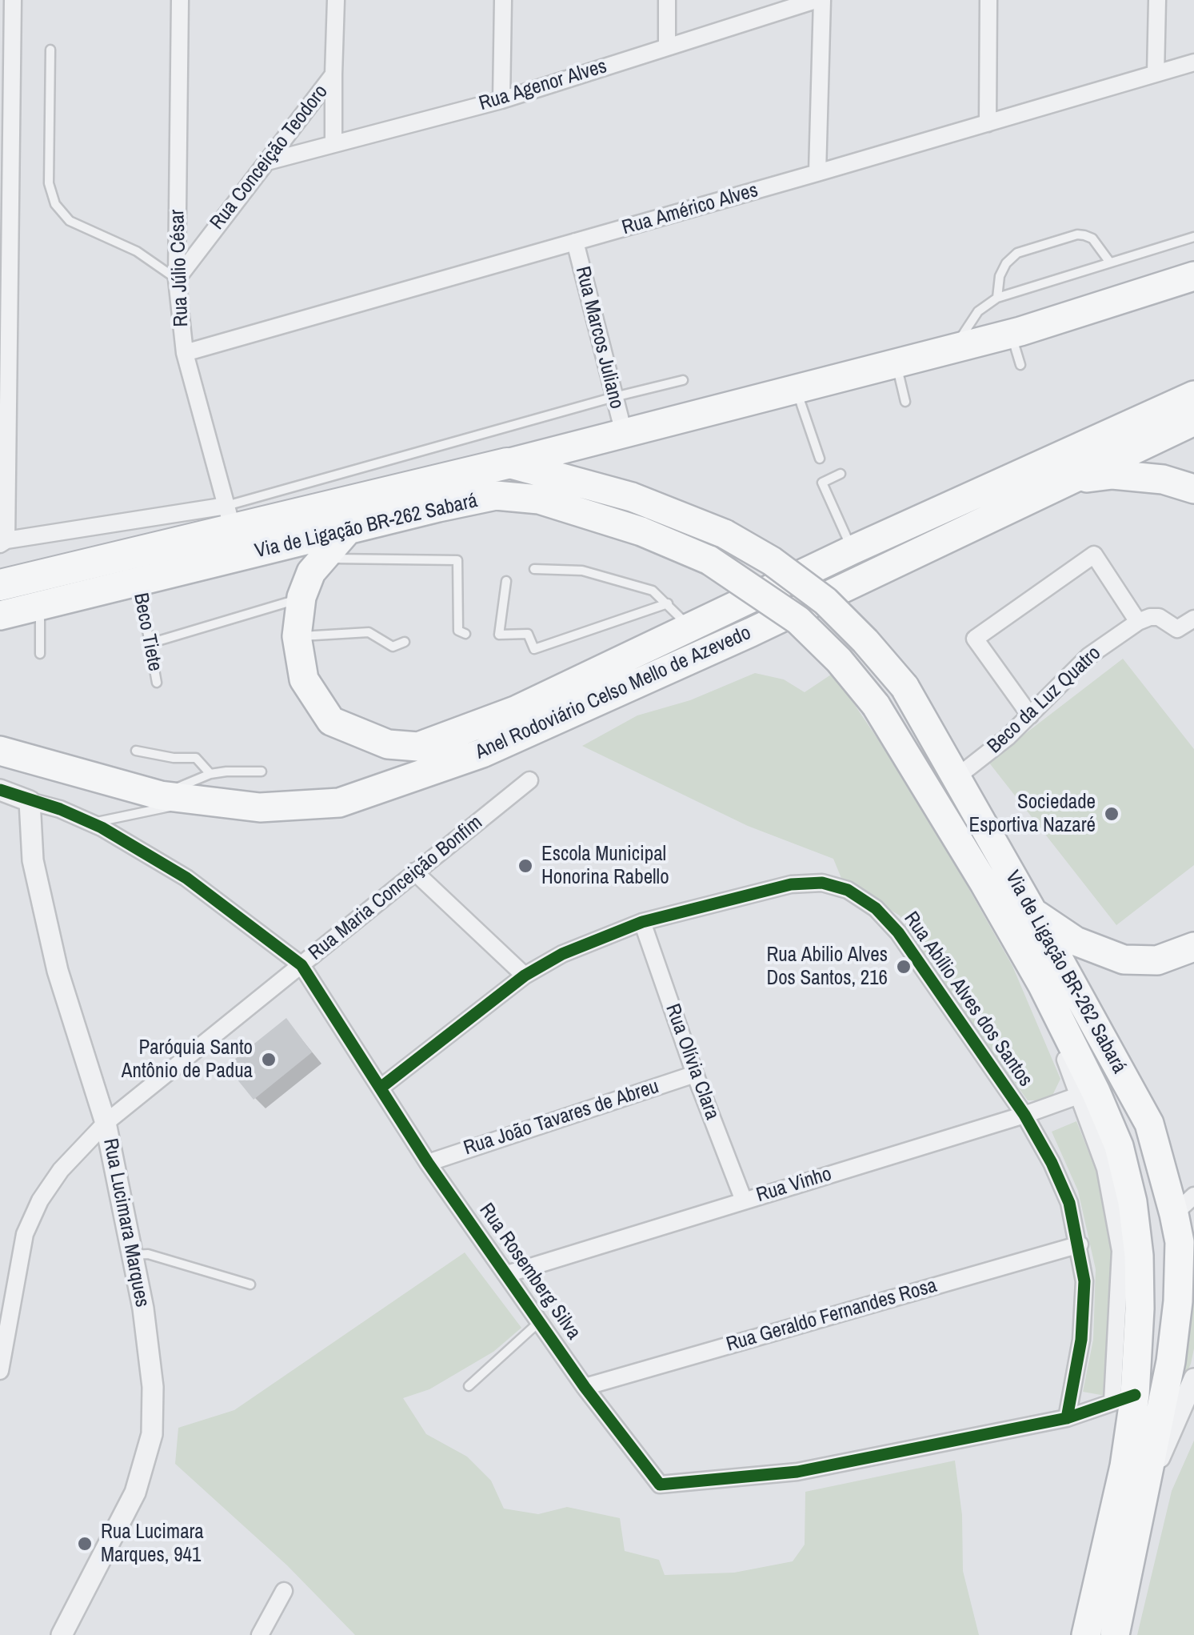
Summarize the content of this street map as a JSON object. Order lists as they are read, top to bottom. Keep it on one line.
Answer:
{"streets":{"highway":["Via de Ligação BR-262 Sabará","Anel Rodoviário Celso Mello de Azevedo"],"street":["Rua Agenor Alves","Rua Conceição Teodoro","Rua Américo Alves","Rua Júlio César","Rua Marcos Juliano","Beco da Luz Quatro","Rua Maria Conceição Bonfim","Rua Abílio Alves dos Santos","Rua Olívia Clara","Rua João Tavares de Abreu","Rua Vinho","Rua Lucimara Marques","Rua Rosemberg Silva","Rua Geraldo Fernandes Rosa"],"lane":["Beco Tiete"]},"crossings":[["Rua Agenor Alves","Rua Conceição Teodoro"],["Rua Conceição Teodoro","Rua Júlio César"],["Rua Américo Alves","Rua Júlio César"],["Rua Américo Alves","Rua Marcos Juliano"],["Via de Ligação BR-262 Sabará","Beco Tiete"],["Via de Ligação BR-262 Sabará","Beco da Luz Quatro"],["Via de Ligação BR-262 Sabará","Rua Vinho"],["Via de Ligação BR-262 Sabará","Rua Rosemberg Silva"],["Rua Maria Conceição Bonfim","Rua Lucimara Marques"],["Rua Maria Conceição Bonfim","Rua Rosemberg Silva"],["Rua Abílio Alves dos Santos","Rua Olívia Clara"],["Rua Abílio Alves dos Santos","Rua Vinho"],["Rua Abílio Alves dos Santos","Rua Rosemberg Silva"],["Rua Abílio Alves dos Santos","Rua Geraldo Fernandes Rosa"],["Rua Olívia Clara","Rua João Tavares de Abreu"],["Rua Olívia Clara","Rua Vinho"],["Rua João Tavares de Abreu","Rua Rosemberg Silva"],["Rua Vinho","Rua Rosemberg Silva"],["Rua Lucimara Marques","Rua Rosemberg Silva"],["Rua Rosemberg Silva","Rua Geraldo Fernandes Rosa"]],"places":["Sociedade Esportiva Nazaré","Escola Municipal Honorina Rabello","Rua Abilio Alves Dos Santos, 216","Paróquia Santo Antônio de Padua","Rua Lucimara Marques, 941"]}
